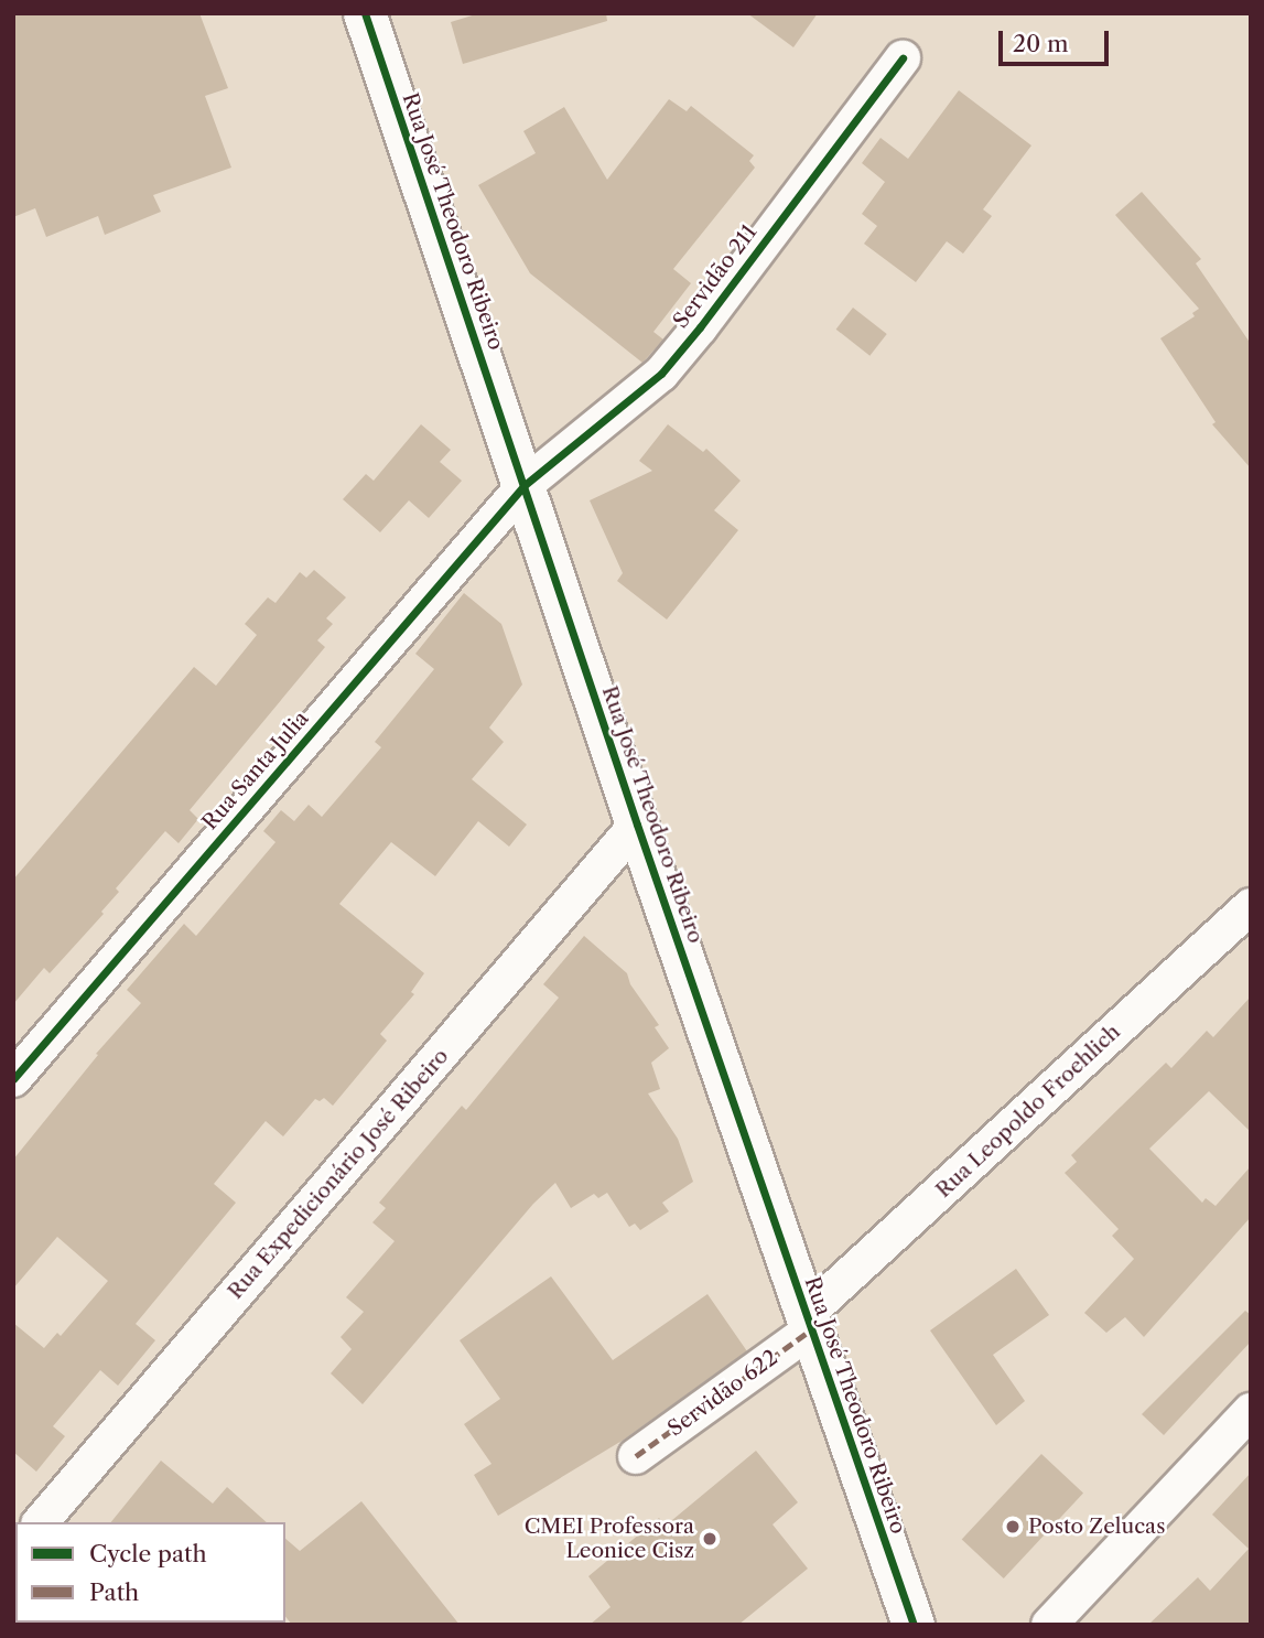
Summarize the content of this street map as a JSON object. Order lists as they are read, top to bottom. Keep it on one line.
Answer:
{"streets":{"main road":["Rua José Theodoro Ribeiro"],"street":["Servidão 211","Rua Santa Julia","Rua Leopoldo Froehlich","Rua Expedicionário José Ribeiro","Servidão 622"]},"crossings":[["Rua José Theodoro Ribeiro","Servidão 211"],["Rua José Theodoro Ribeiro","Rua Santa Julia"],["Rua José Theodoro Ribeiro","Rua Leopoldo Froehlich"],["Rua José Theodoro Ribeiro","Rua Expedicionário José Ribeiro"],["Rua José Theodoro Ribeiro","Servidão 622"],["Servidão 211","Rua Santa Julia"],["Rua Leopoldo Froehlich","Servidão 622"]],"places":["Posto Zelucas","CMEI Professora Leonice Cisz"],"legend":["Cycle path","Path"],"scale_bar":"20 m"}
